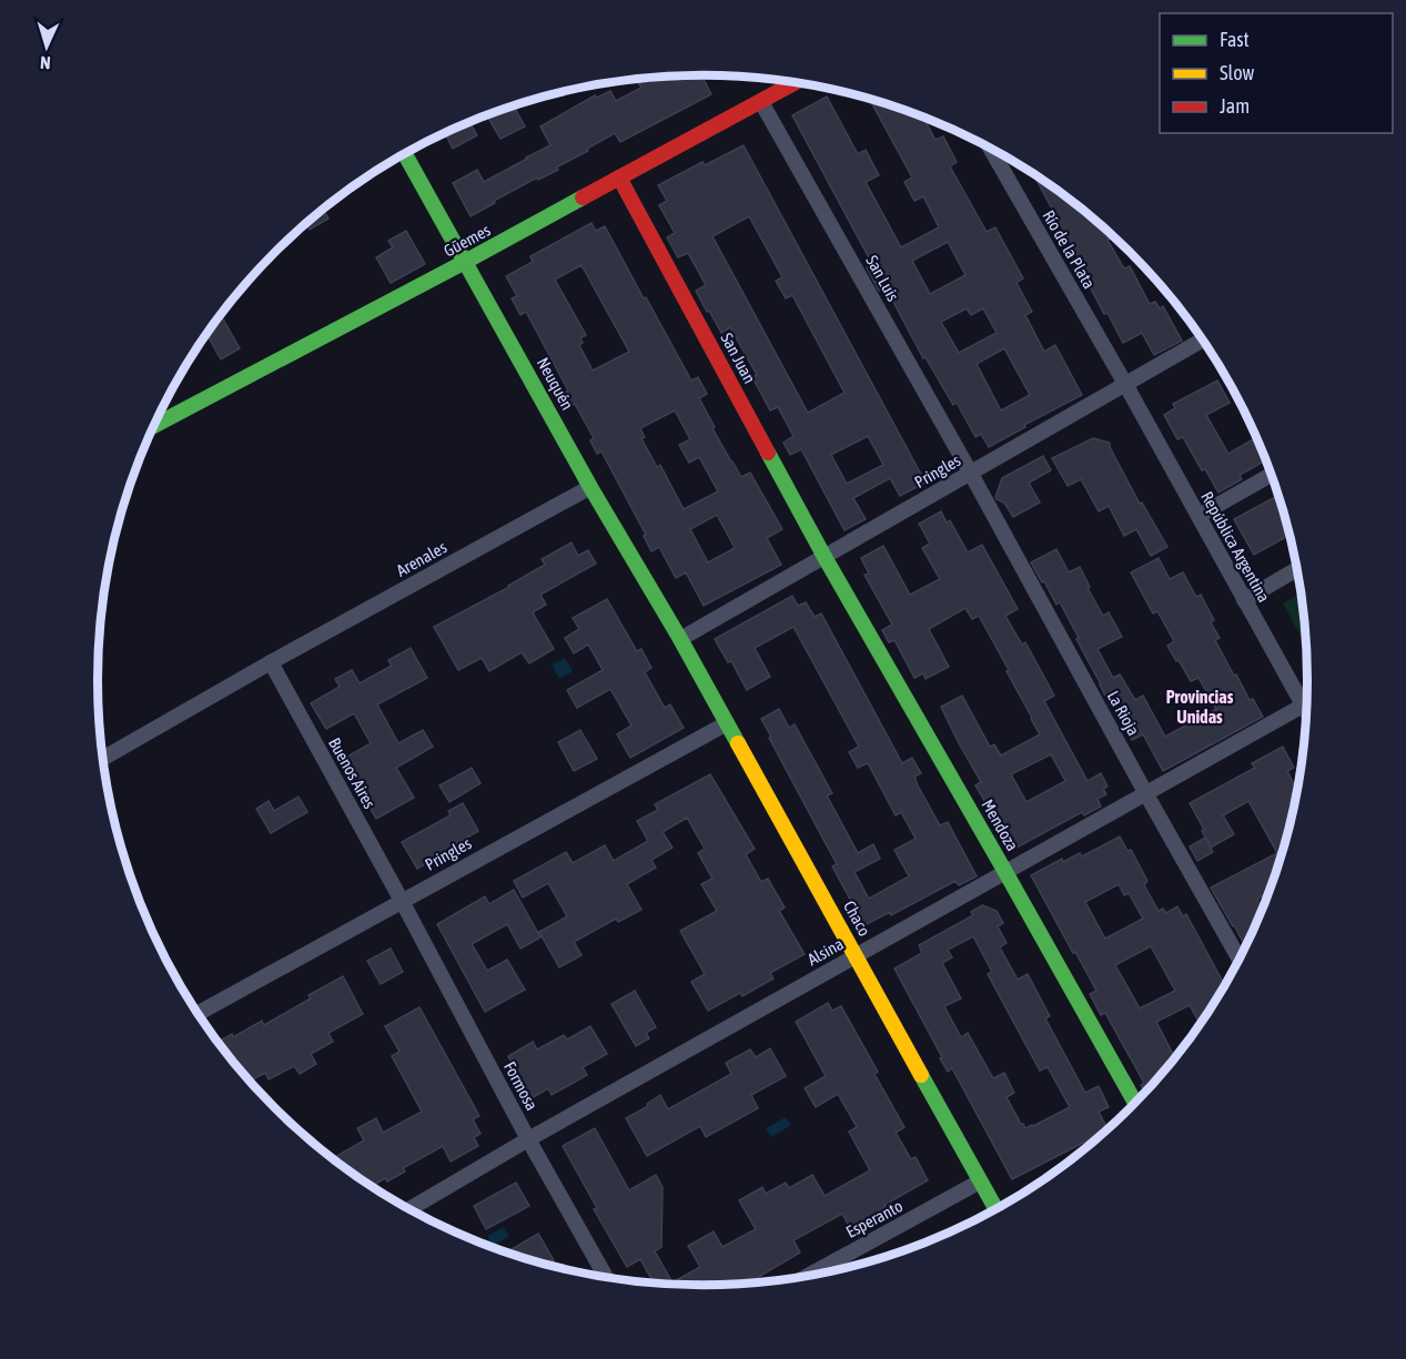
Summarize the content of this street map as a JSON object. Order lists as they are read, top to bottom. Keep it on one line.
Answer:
{"streets":{"street":["Güemes","Río de la Plata","San Luis","San Juan","Neuquén","Pringles","República Argentina","Arenales","La Rioja","Buenos Aires","Mendoza","Chaco","Alsina","Formosa","Esperanto"]},"crossings":[["Güemes","San Luis"],["Güemes","San Juan"],["Güemes","Neuquén"],["Río de la Plata","Pringles"],["Río de la Plata","República Argentina"],["San Luis","Pringles"],["San Luis","La Rioja"],["San Juan","Pringles"],["San Juan","Mendoza"],["Neuquén","Pringles"],["Neuquén","Arenales"],["Neuquén","Chaco"],["Pringles","República Argentina"],["Pringles","La Rioja"],["Pringles","Buenos Aires"],["Pringles","Mendoza"],["Pringles","Chaco"],["Pringles","Formosa"],["República Argentina","Alsina"],["Arenales","Buenos Aires"],["La Rioja","Alsina"],["Buenos Aires","Formosa"],["Mendoza","Alsina"],["Chaco","Alsina"],["Chaco","Esperanto"],["Alsina","Formosa"]],"districts":["Provincias Unidas"],"legend":["Fast","Slow","Jam"],"north":"bottom"}
